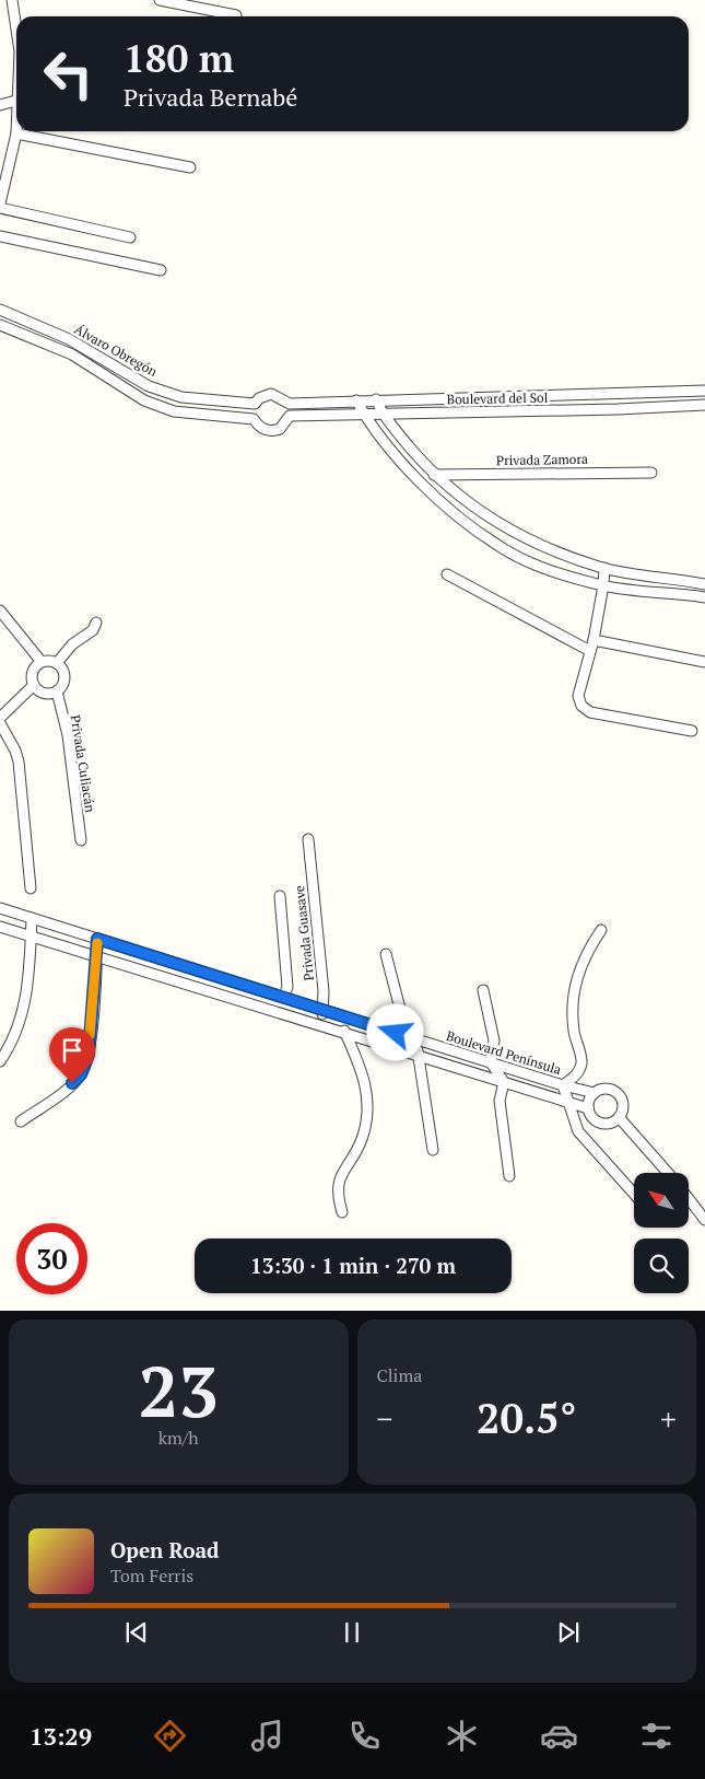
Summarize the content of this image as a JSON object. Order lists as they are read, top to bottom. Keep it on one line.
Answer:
{"streets":{"street":["Álvaro Obregón","Boulevard del Sol","Privada Zamora","Privada Culiacán","Privada Guasave","Boulevard Península"]},"crossings":[["Álvaro Obregón","Boulevard del Sol"],["Privada Guasave","Boulevard Península"]],"north":"top left","page":{"turn":["180 m","Privada Bernabé"],"limit":"30","trip":"13:30 · 1 min · 270 m","tile":[["23","km/h"],"Clima"],"heat":["−","20.5°","+"],"song":["Open Road","Tom Ferris"],"tabs":"13:29"}}
